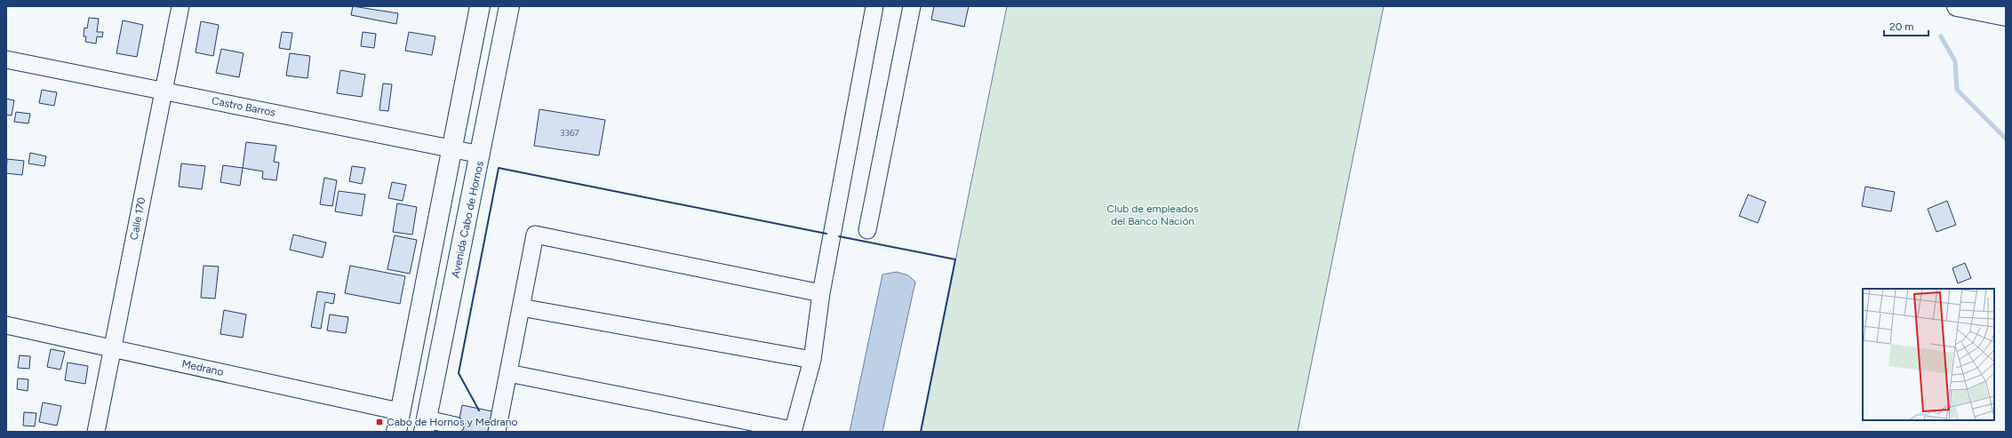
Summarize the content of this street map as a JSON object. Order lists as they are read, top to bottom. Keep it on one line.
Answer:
{"streets":{"main road":["Avenida Cabo de Hornos"],"street":["Castro Barros","Calle 170","Medrano"]},"crossings":[["Castro Barros","Calle 170"],["Castro Barros","Avenida Cabo de Hornos"],["Calle 170","Medrano"]],"parks":["Club de empleados del Banco Nación"],"places":{"transit":["Cabo de Hornos y Medrano"]},"house_numbers":["3367"],"scale_bar":"20 m"}
